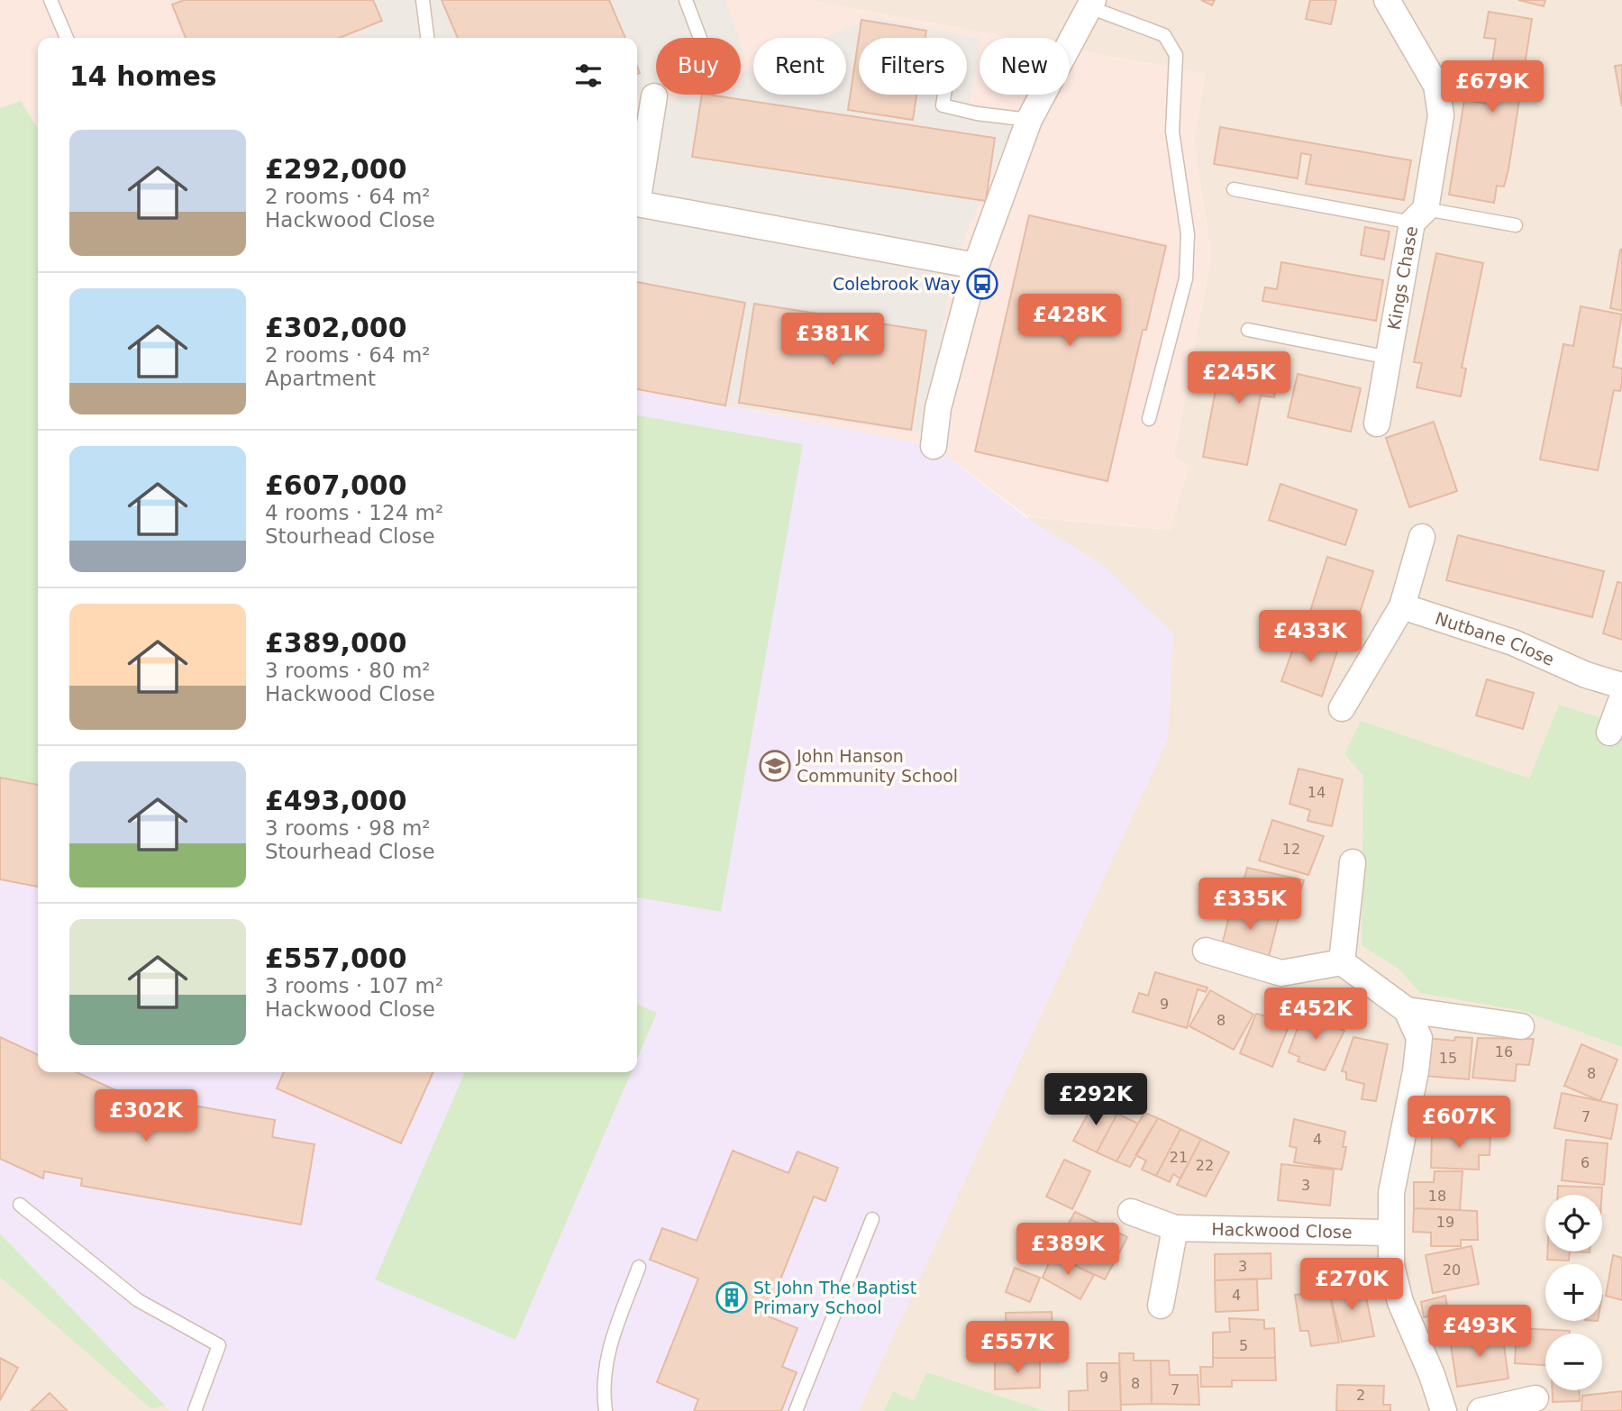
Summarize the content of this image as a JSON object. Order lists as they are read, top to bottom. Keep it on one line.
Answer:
{"streets":{"street":["Kings Chase","Nutbane Close","Hackwood Close"]},"places":{"bus stop":["Colebrook Way"],"school or university":["John Hanson Community School"],"building":["St John The Baptist Primary School"]},"house_numbers":["14","12","9","8","16","15","8","7","4","21","6","22","3","18","19","3","20","4","5","9","8","7","2"],"page":{"chip":["Buy","Rent","Filters","New"],"heading":"14 homes","price":["£679K","£428K","£381K","£245K","£433K","£335K","£452K","£292K","£302K","£607K","£389K","£270K","£493K","£557K"],"list":[{"name":"£292,000","note":"2 rooms · 64 m² · Hackwood Close"},{"name":"£302,000","note":"2 rooms · 64 m² · Apartment"},{"name":"£607,000","note":"4 rooms · 124 m² · Stourhead Close"},{"name":"£389,000","note":"3 rooms · 80 m² · Hackwood Close"},{"name":"£493,000","note":"3 rooms · 98 m² · Stourhead Close"},{"name":"£557,000","note":"3 rooms · 107 m² · Hackwood Close"}],"map_buttons":["+","−"]}}
